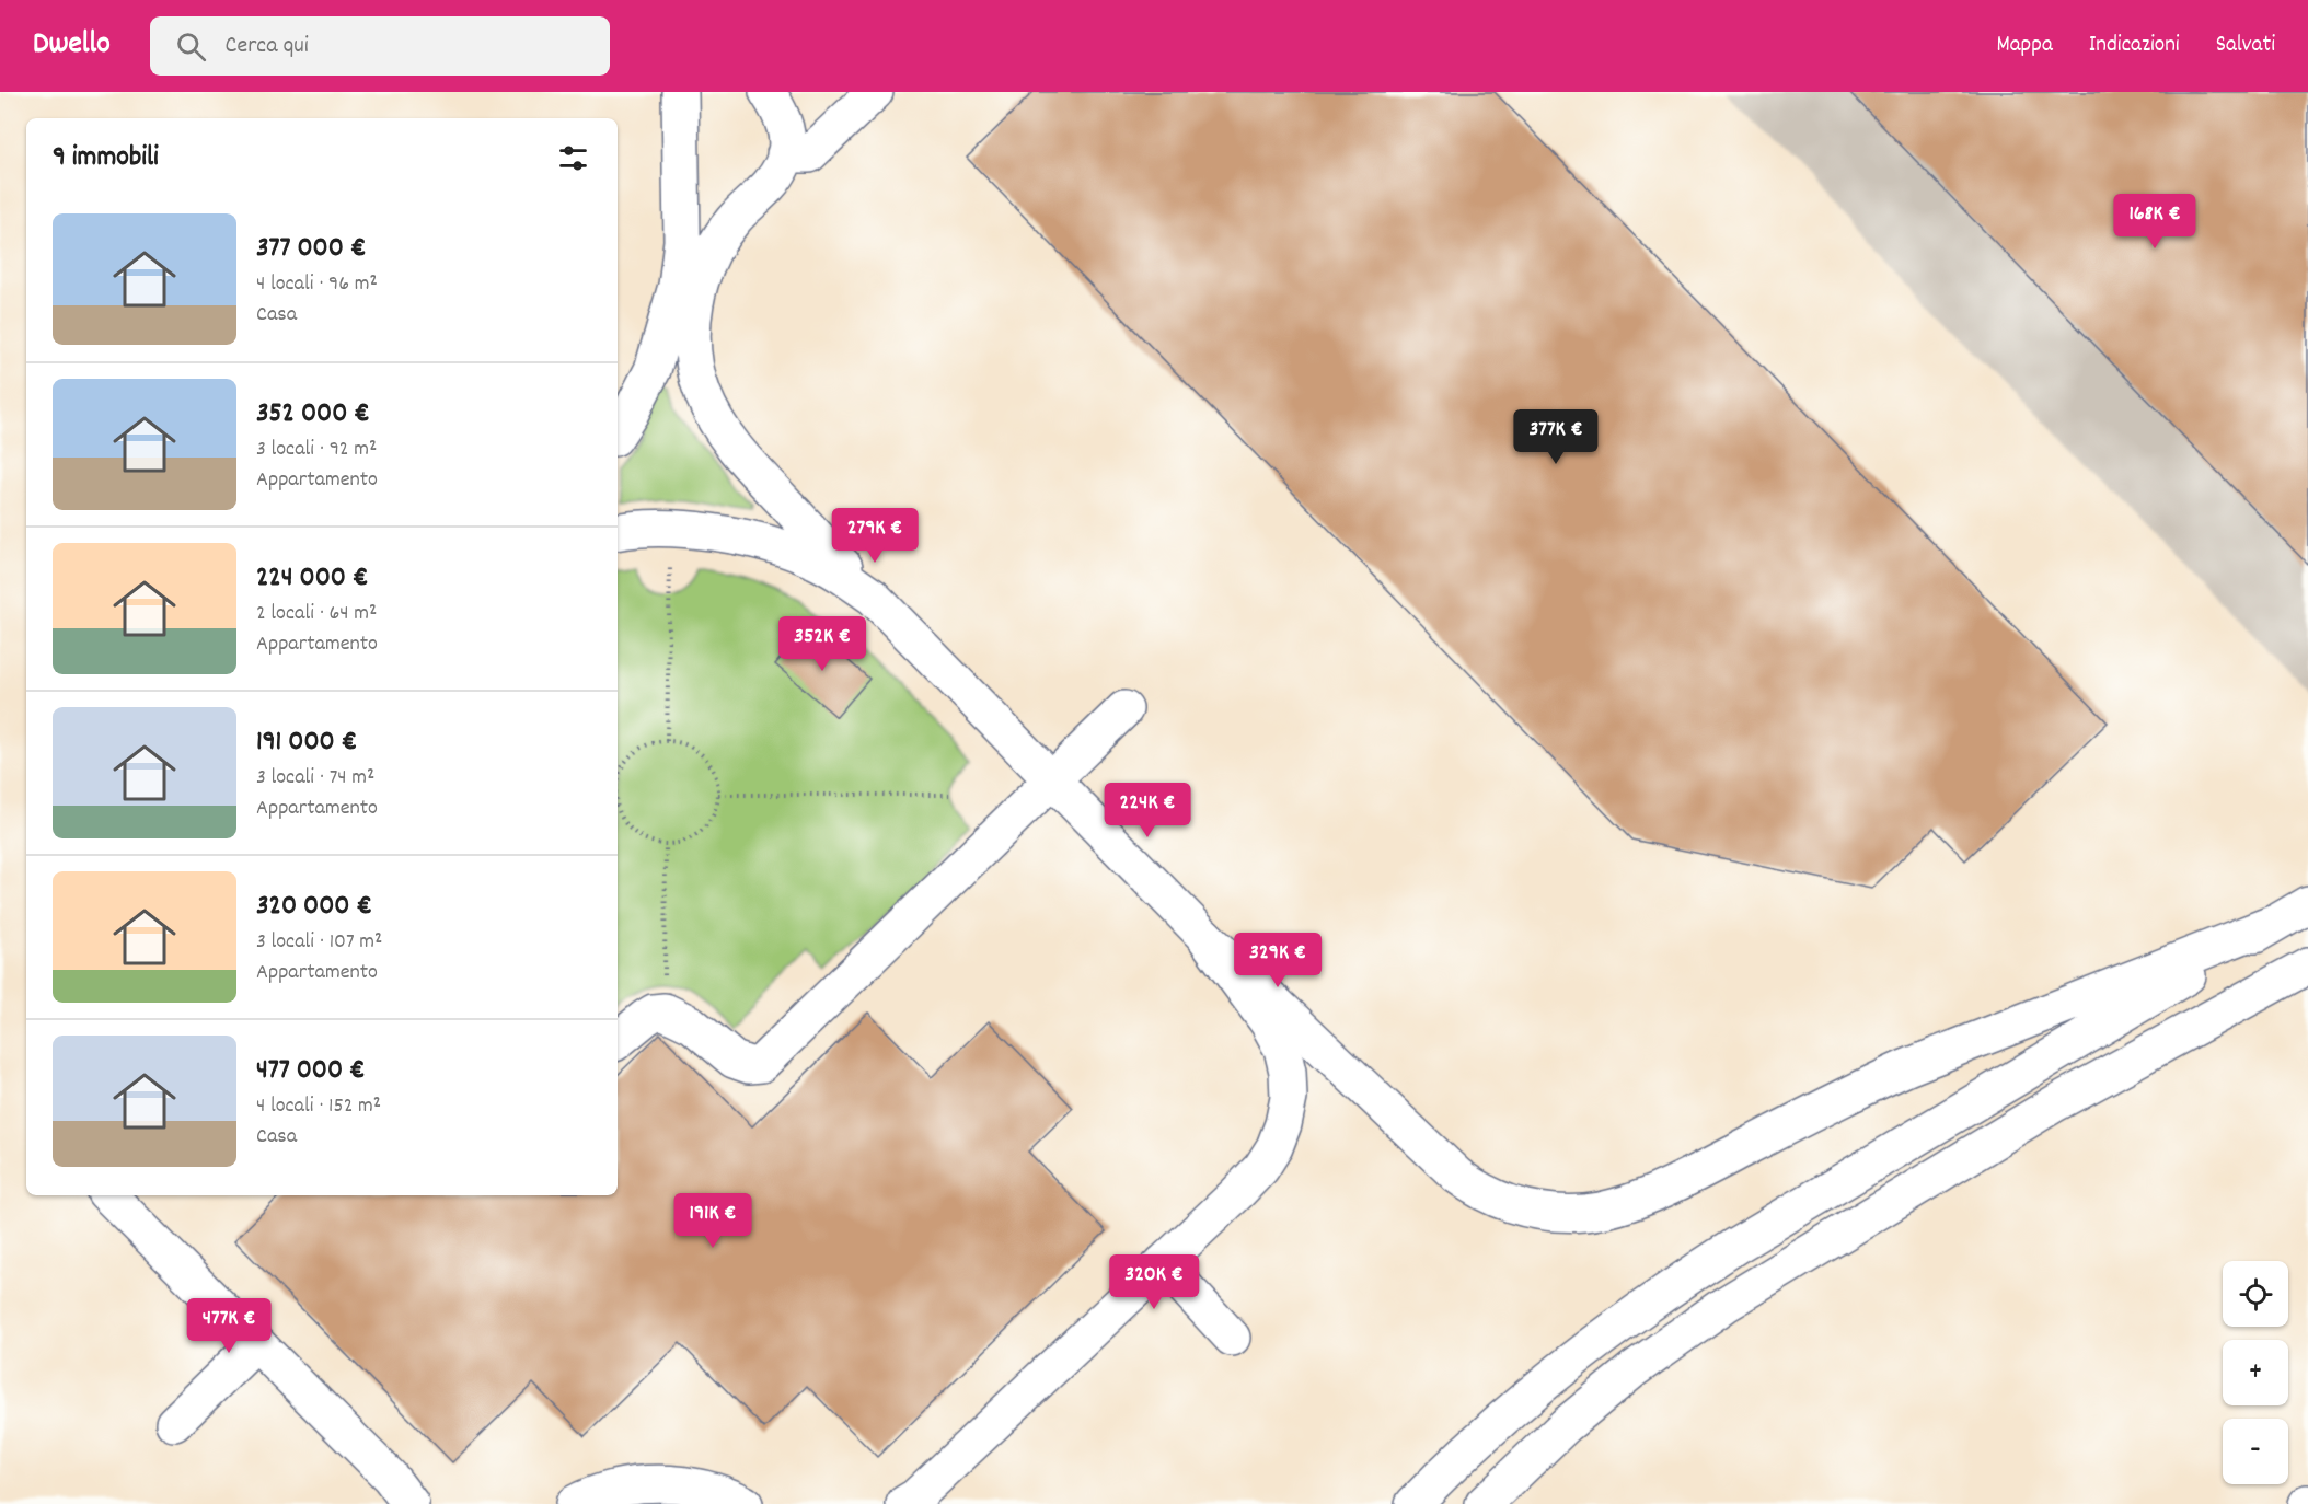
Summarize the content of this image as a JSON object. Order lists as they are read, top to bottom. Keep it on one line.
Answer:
{"page":{"header":"Dwello","search":"Cerca qui","nav":["Mappa","Indicazioni","Salvati"],"heading":"9 immobili","price":["168K €","377K €","279K €","352K €","224K €","329K €","191K €","320K €","477K €"],"list":[{"name":"377 000 €","note":"4 locali · 96 m² · Casa"},{"name":"352 000 €","note":"3 locali · 92 m² · Appartamento"},{"name":"224 000 €","note":"2 locali · 64 m² · Appartamento"},{"name":"191 000 €","note":"3 locali · 74 m² · Appartamento"},{"name":"320 000 €","note":"3 locali · 107 m² · Appartamento"},{"name":"477 000 €","note":"4 locali · 152 m² · Casa"}],"map_buttons":["+","−"]}}
